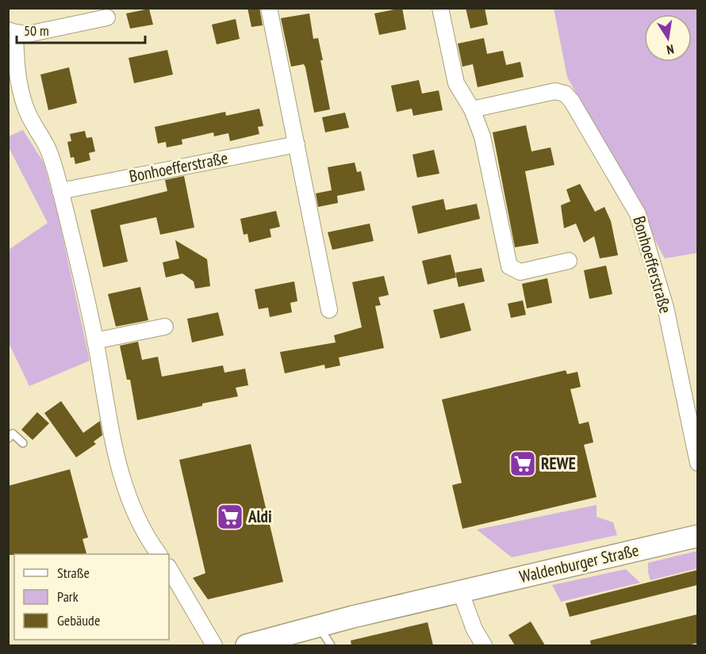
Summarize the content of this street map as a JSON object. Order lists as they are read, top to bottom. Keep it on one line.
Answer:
{"streets":{"street":["Bonhoefferstraße","Waldenburger Straße"]},"places":{"supermarket":["REWE","Aldi"]},"legend":["Straße","Park","Gebäude"],"scale_bar":"50 m","north":"bottom"}
